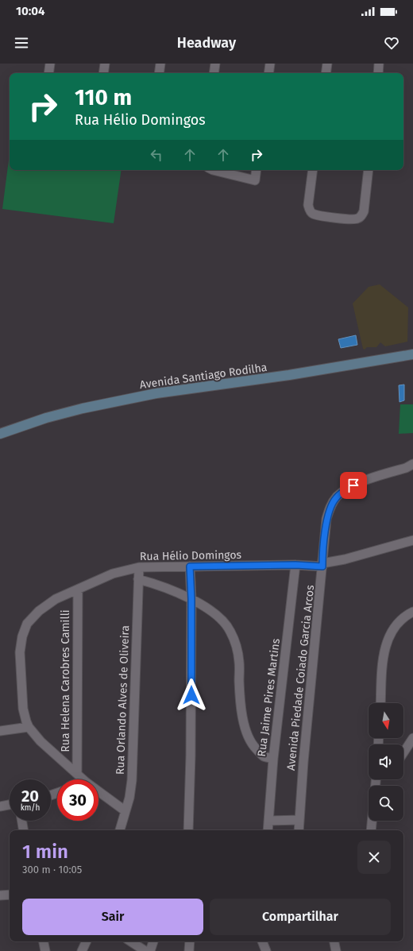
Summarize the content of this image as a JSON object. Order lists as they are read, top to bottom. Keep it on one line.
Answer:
{"streets":{"main road":["Avenida Santiago Rodilha"],"street":["Rua Hélio Domingos","Avenida Piedade Coiado Garcia Arcos","Rua Helena Carobres Camilli","Rua Jaime Pires Martins","Rua Orlando Alves de Oliveira"]},"crossings":[["Rua Hélio Domingos","Avenida Piedade Coiado Garcia Arcos"],["Rua Hélio Domingos","Rua Helena Carobres Camilli"],["Rua Hélio Domingos","Rua Jaime Pires Martins"],["Rua Hélio Domingos","Rua Orlando Alves de Oliveira"]],"north":"bottom","page":{"status":"10:04","header":"Headway","turn":["110 m","Rua Hélio Domingos"],"speed":"20 km/h","limit":"30","heading":["1 min","300 m · 10:05"],"buttons":["Sair","Compartilhar"]}}
